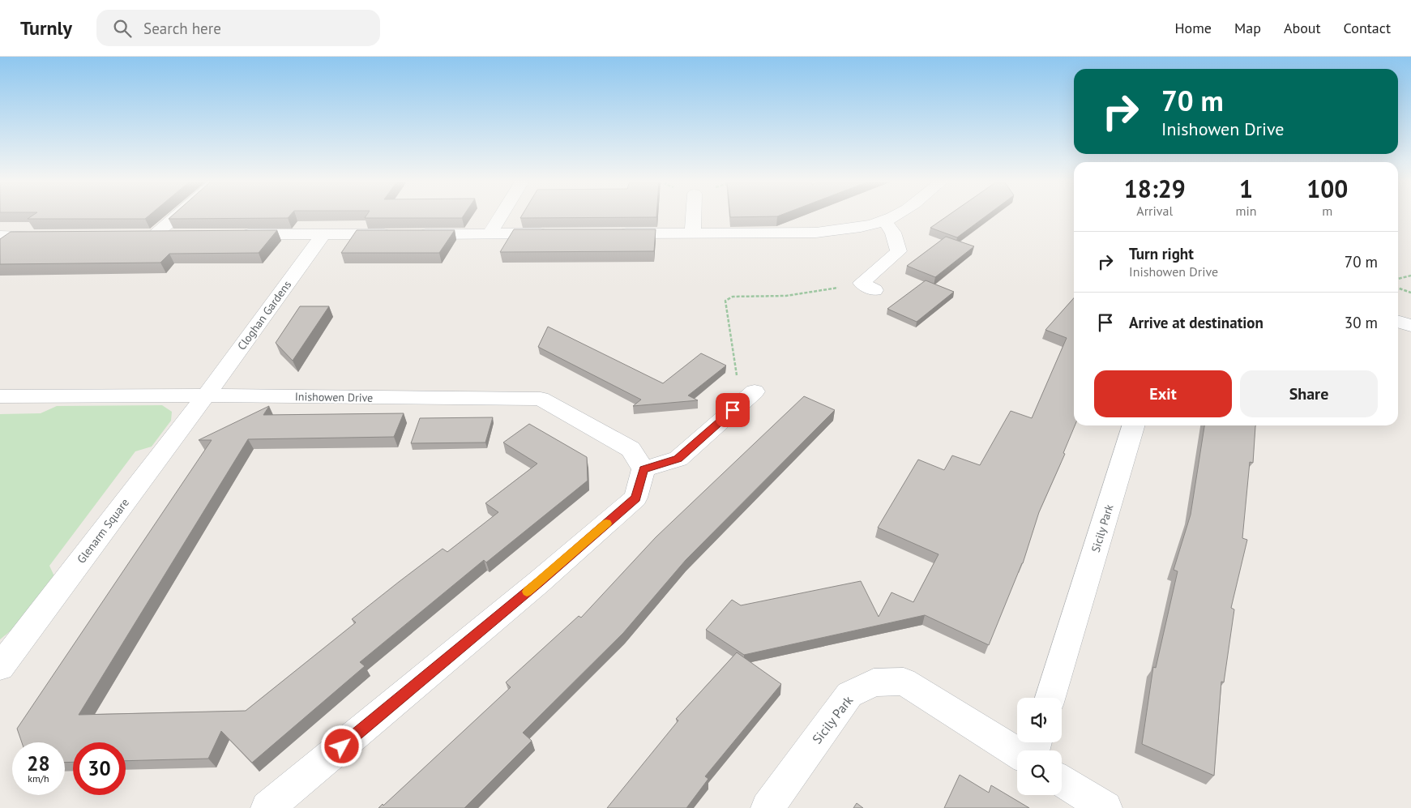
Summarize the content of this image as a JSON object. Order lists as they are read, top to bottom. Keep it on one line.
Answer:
{"streets":{"street":["Cloghan Gardens","Inishowen Drive","Sicily Park","Glenarm Square"]},"crossings":[["Cloghan Gardens","Inishowen Drive"],["Cloghan Gardens","Glenarm Square"],["Inishowen Drive","Glenarm Square"]],"page":{"header":"Turnly","search":"Search here","nav":["Home","Map","About","Contact"],"turn":["70 m","Inishowen Drive"],"eta":["18:29","Arrival","1","min","100","m"],"list":[{"name":"Turn right","note":"Inishowen Drive","value":"70 m"},{"name":"Arrive at destination","value":"30 m"}],"buttons":["Exit","Share"],"speed":"28 km/h","limit":"30"}}
